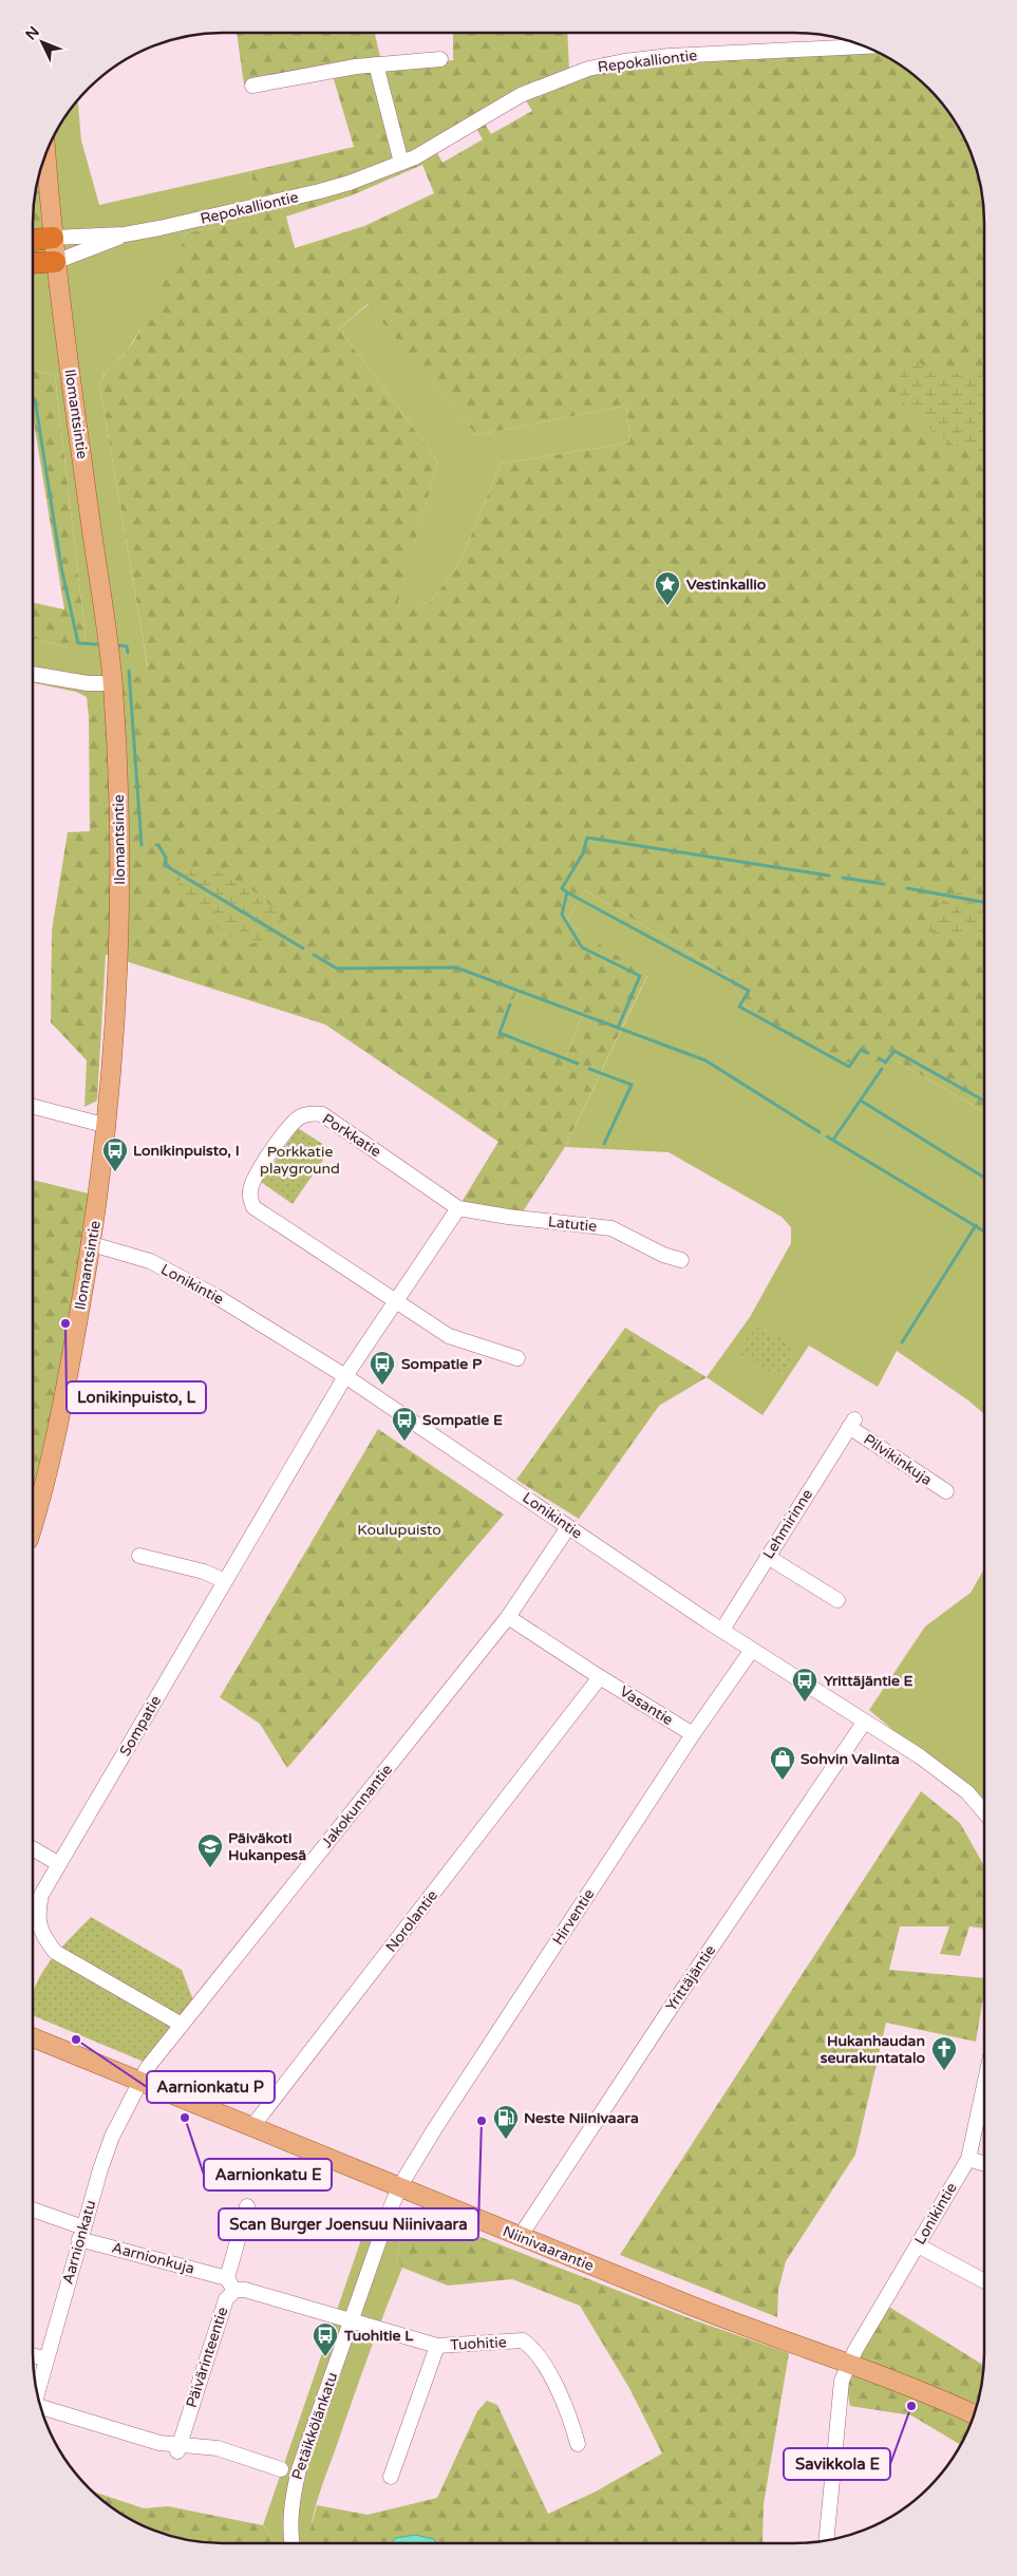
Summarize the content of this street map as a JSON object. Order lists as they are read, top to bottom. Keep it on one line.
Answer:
{"streets":{"main road":["Ilomantsintie","Niinivaarantie"],"street":["Repokalliontie","Porkkatie","Latutie","Lonikintie","Pilvikinkuja","Lehmirinne","Vasantie","Sompatie","Jakokunnantie","Hirventie","Norolantie","Yrittäjäntie","Aarnionkatu","Aarnionkuja","Tuohitie","Päivärinteentie","Petäikkölänkatu"]},"crossings":[["Repokalliontie","Ilomantsintie"],["Ilomantsintie","Lonikintie"],["Porkkatie","Latutie"],["Lonikintie","Lehmirinne"],["Lonikintie","Sompatie"],["Lonikintie","Jakokunnantie"],["Lonikintie","Hirventie"],["Lonikintie","Yrittäjäntie"],["Lonikintie","Niinivaarantie"],["Pilvikinkuja","Lehmirinne"],["Vasantie","Jakokunnantie"],["Vasantie","Hirventie"],["Vasantie","Norolantie"],["Sompatie","Jakokunnantie"],["Jakokunnantie","Aarnionkatu"],["Jakokunnantie","Niinivaarantie"],["Hirventie","Niinivaarantie"],["Hirventie","Petäikkölänkatu"],["Norolantie","Niinivaarantie"],["Yrittäjäntie","Niinivaarantie"],["Aarnionkatu","Niinivaarantie"],["Aarnionkatu","Aarnionkuja"],["Niinivaarantie","Petäikkölänkatu"],["Aarnionkuja","Päivärinteentie"],["Tuohitie","Päivärinteentie"],["Tuohitie","Petäikkölänkatu"],["Päivärinteentie","Petäikkölänkatu"]],"parks":["Porkkatie playground","Koulupuisto"],"places":{"place":["Vestinkallio"],"bus stop":["Lonikinpuisto, I","Sompatie P","Sompatie E","Yrittäjäntie E","Tuohitie L"],"other":["Lonikinpuisto, L","Aarnionkatu P","Aarnionkatu E","Scan Burger Joensuu Niinivaara","Savikkola E"],"shop":["Sohvin Valinta"],"school or university":["Päiväkoti Hukanpesä"],"church":["Hukanhaudan seurakuntatalo"],"fuel station":["Neste Niinivaara"]},"north":"top left"}
